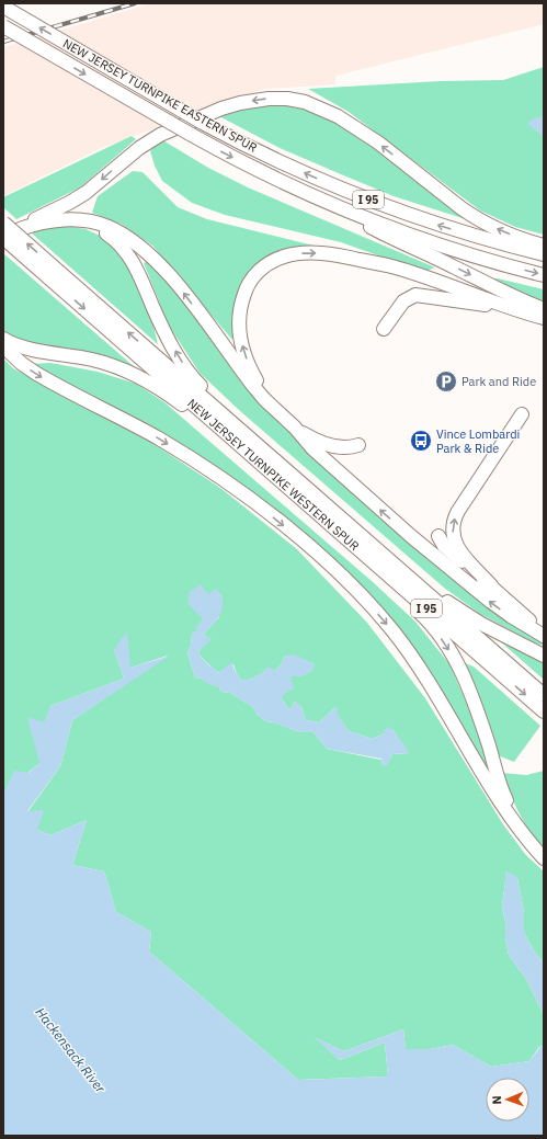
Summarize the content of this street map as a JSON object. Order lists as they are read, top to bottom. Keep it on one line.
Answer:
{"streets":{"highway":["NEW JERSEY TURNPIKE EASTERN SPUR","I 95","NEW JERSEY TURNPIKE WESTERN SPUR"]},"water":["Hackensack River"],"places":{"parking":["Park and Ride"],"bus stop":["Vince Lombardi Park & Ride"]},"north":"left"}
